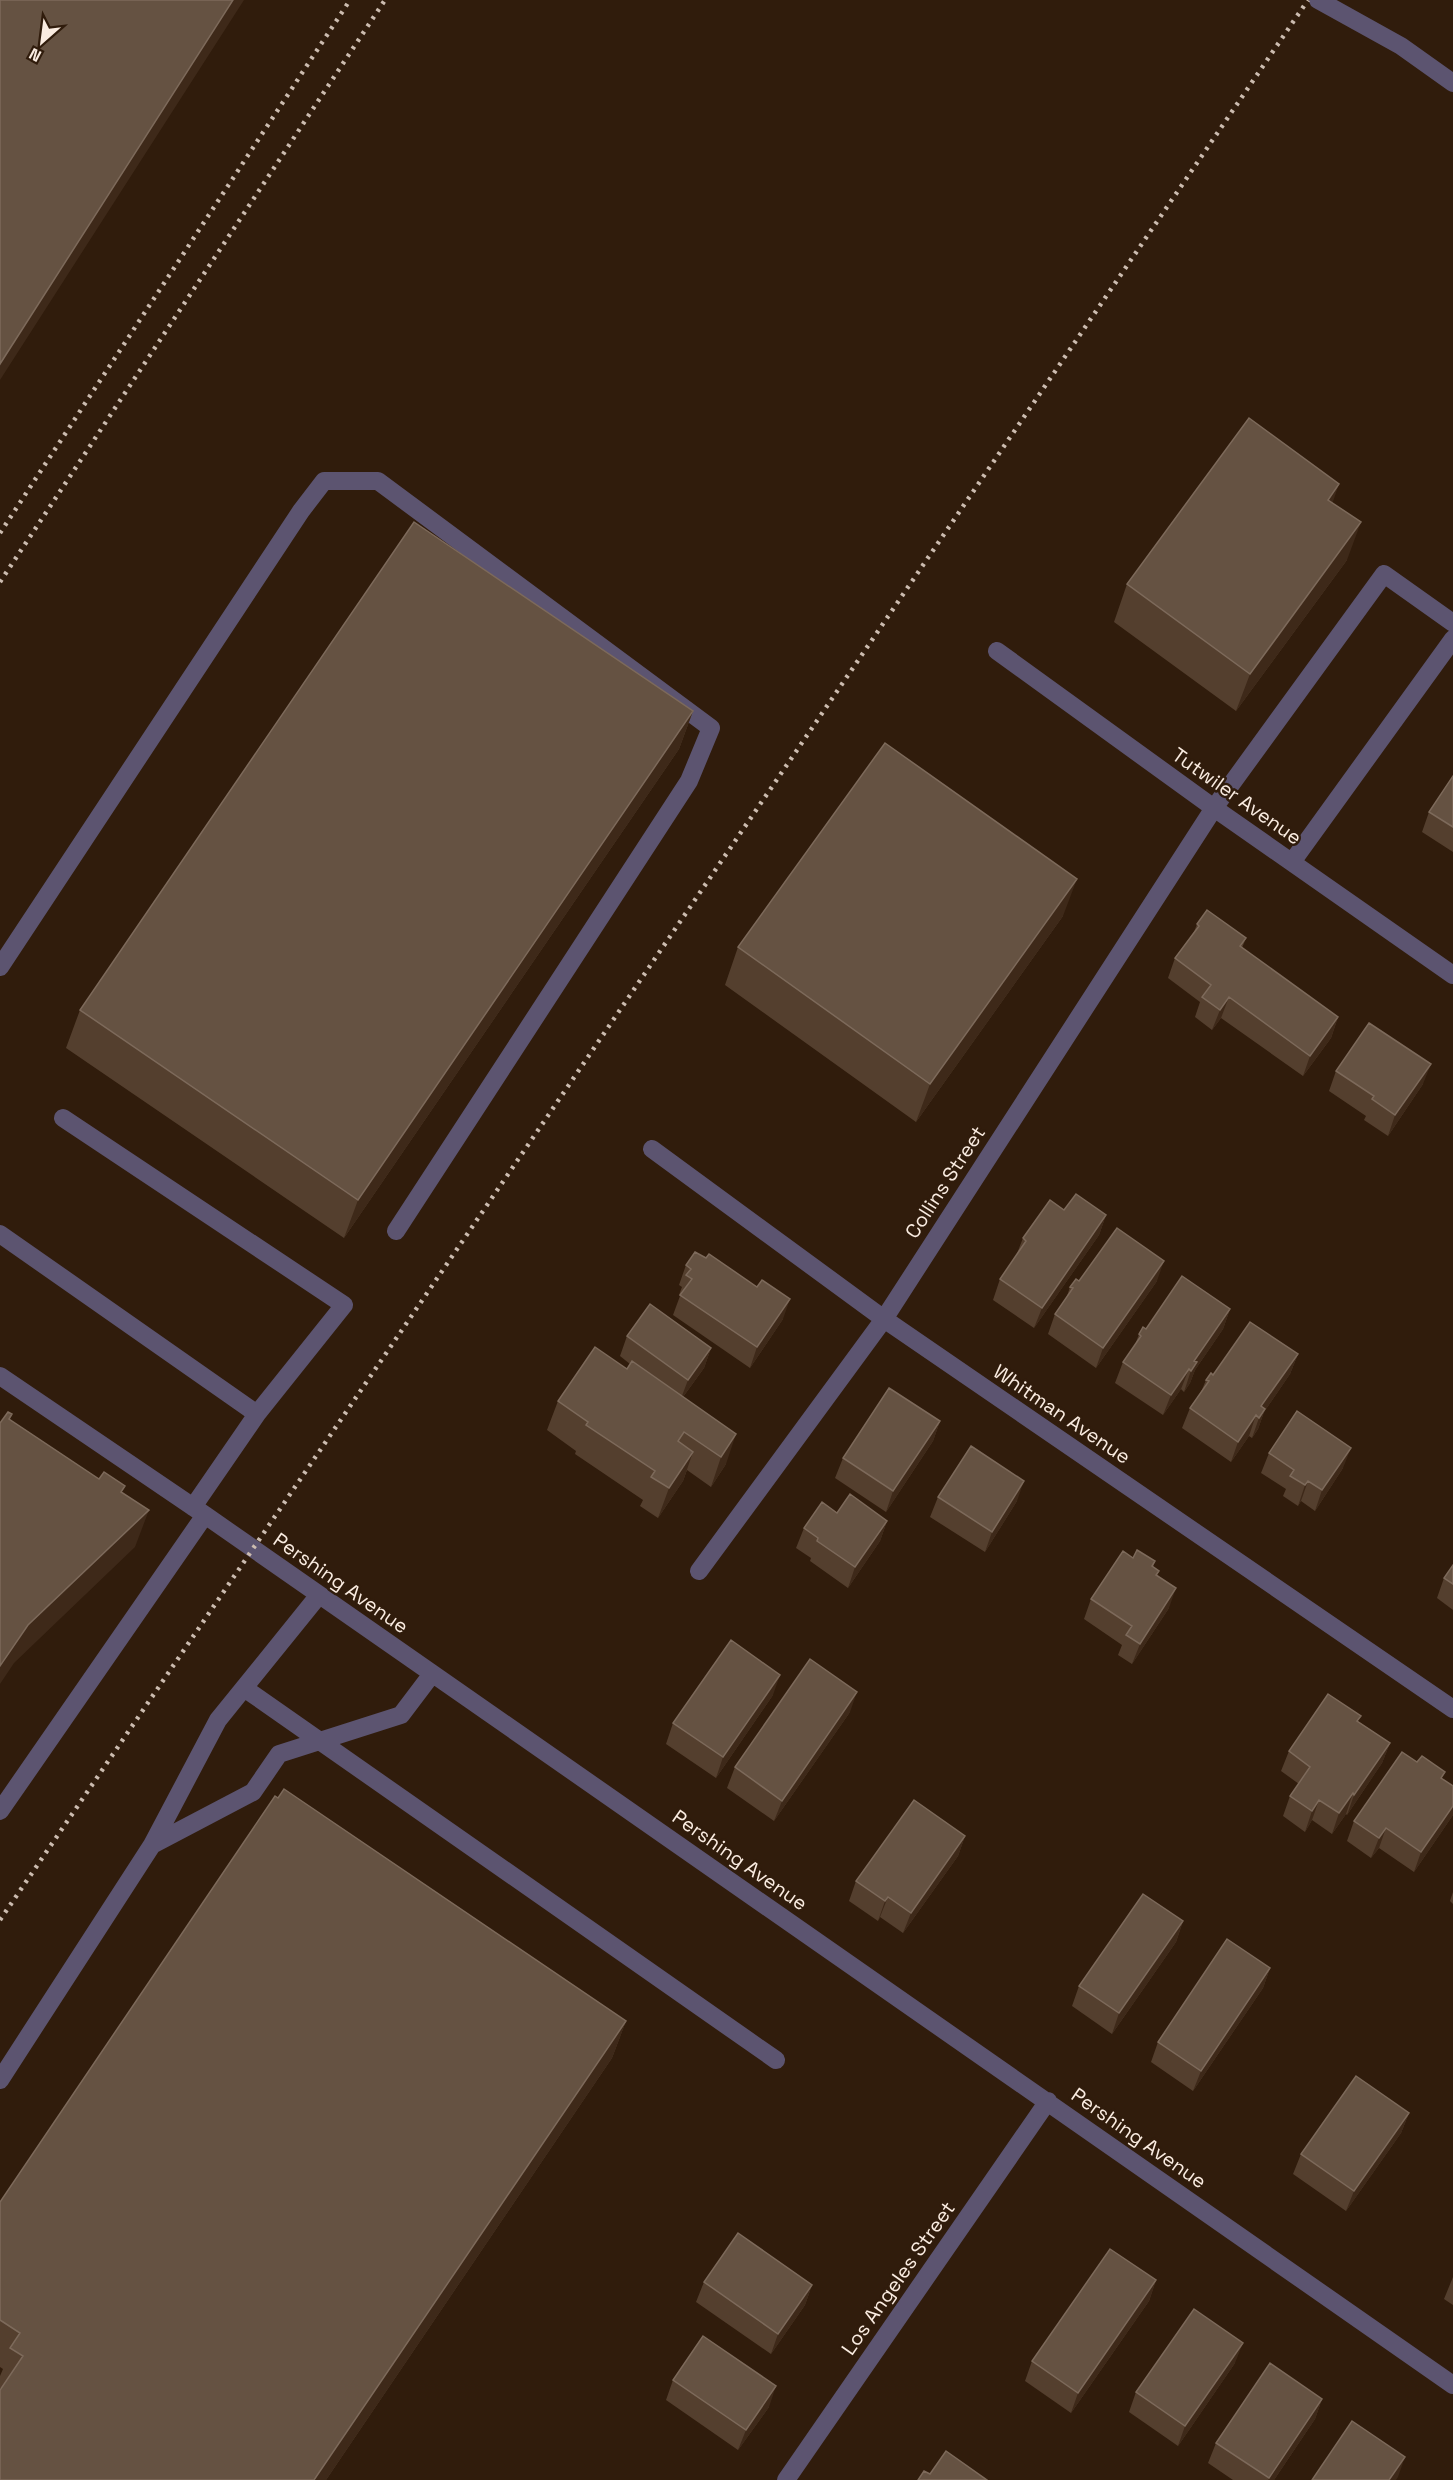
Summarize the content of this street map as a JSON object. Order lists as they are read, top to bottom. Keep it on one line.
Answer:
{"streets":{"street":["Tutwiler Avenue","Collins Street","Whitman Avenue","Pershing Avenue","Los Angeles Street"]},"crossings":[["Tutwiler Avenue","Collins Street"],["Collins Street","Whitman Avenue"],["Pershing Avenue","Los Angeles Street"]],"north":"bottom left"}
